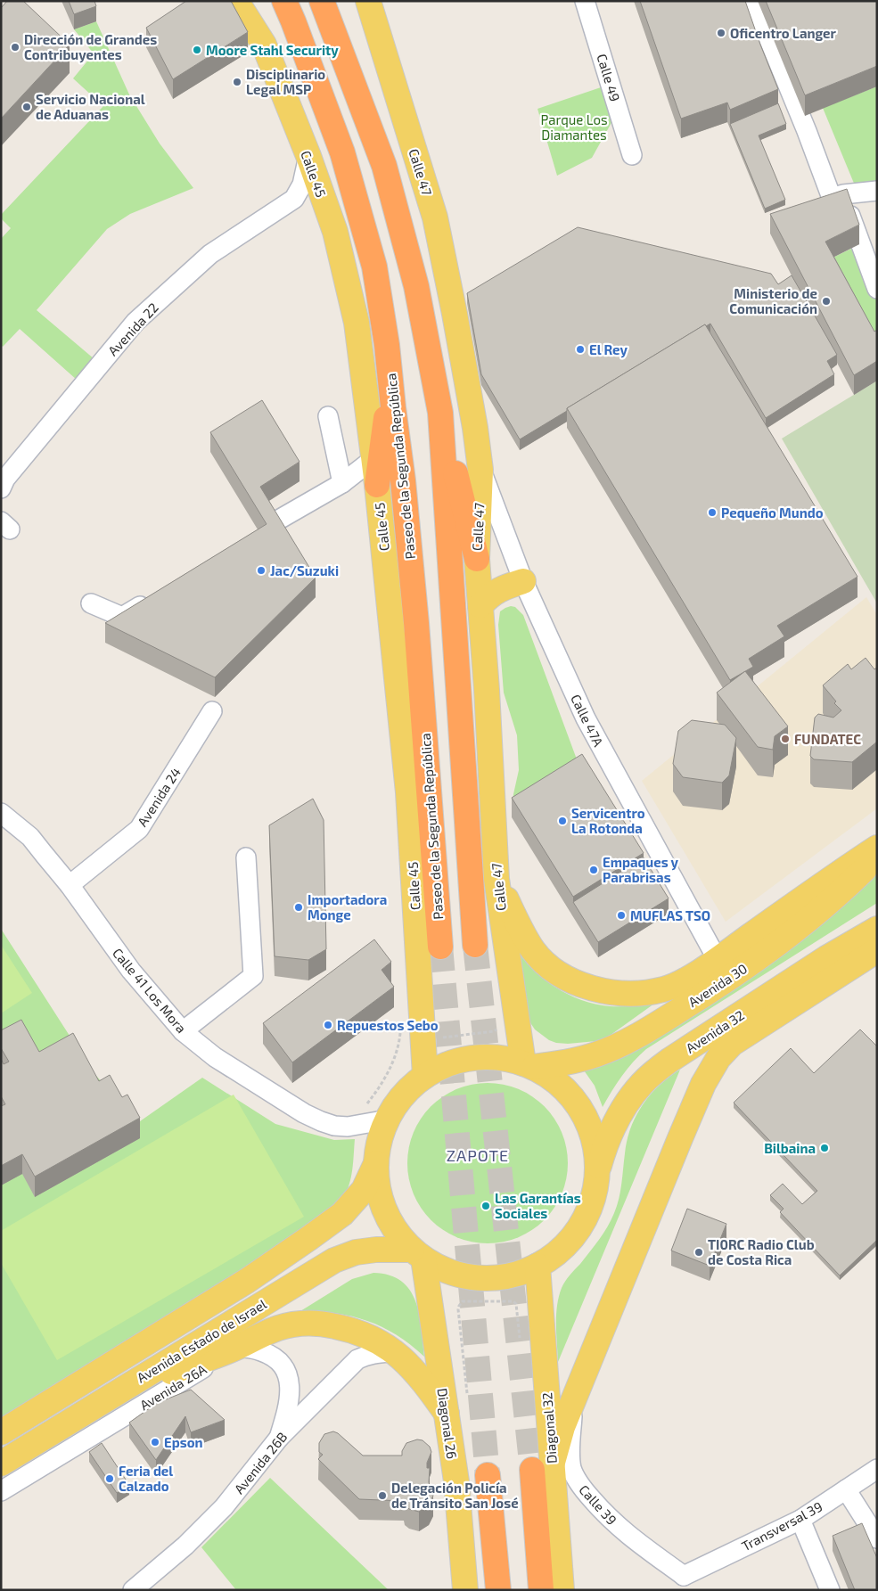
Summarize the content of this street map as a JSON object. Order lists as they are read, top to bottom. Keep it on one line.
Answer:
{"streets":{"highway":["Paseo de la Segunda República"],"main road":["Calle 47","Calle 45","Avenida 30","Avenida 32","Avenida Estado de Israel","Diagonal 26","Diagonal 32"],"street":["Calle 49","Avenida 22","Calle 47A","Avenida 24","Calle 41 Los Mora","Avenida 26A","Avenida 26B","Calle 39","Transversal 39"]},"crossings":[["Calle 47","Calle 47A"],["Calle 47","Avenida 30"],["Avenida 24","Calle 41 Los Mora"],["Avenida Estado de Israel","Diagonal 26"],["Calle 39","Transversal 39"]],"districts":["ZAPOTE"],"parks":["Parque Los Diamantes"],"places":["Oficentro Langer","Dirección de Grandes Contribuyentes","Moore Stahl Security","Disciplinario Legal MSP","Servicio Nacional de Aduanas","Ministerio de Comunicación","El Rey","Pequeño Mundo","Jac/Suzuki","FUNDATEC","Servicentro La Rotonda","Empaques y Parabrisas","Importadora Monge","MUFLAS TSO","Repuestos Sebo","Bilbaina","Las Garantías Sociales","TI0RC Radio Club de Costa Rica","Epson","Feria del Calzado","Delegación Policía de Tránsito San José"]}
